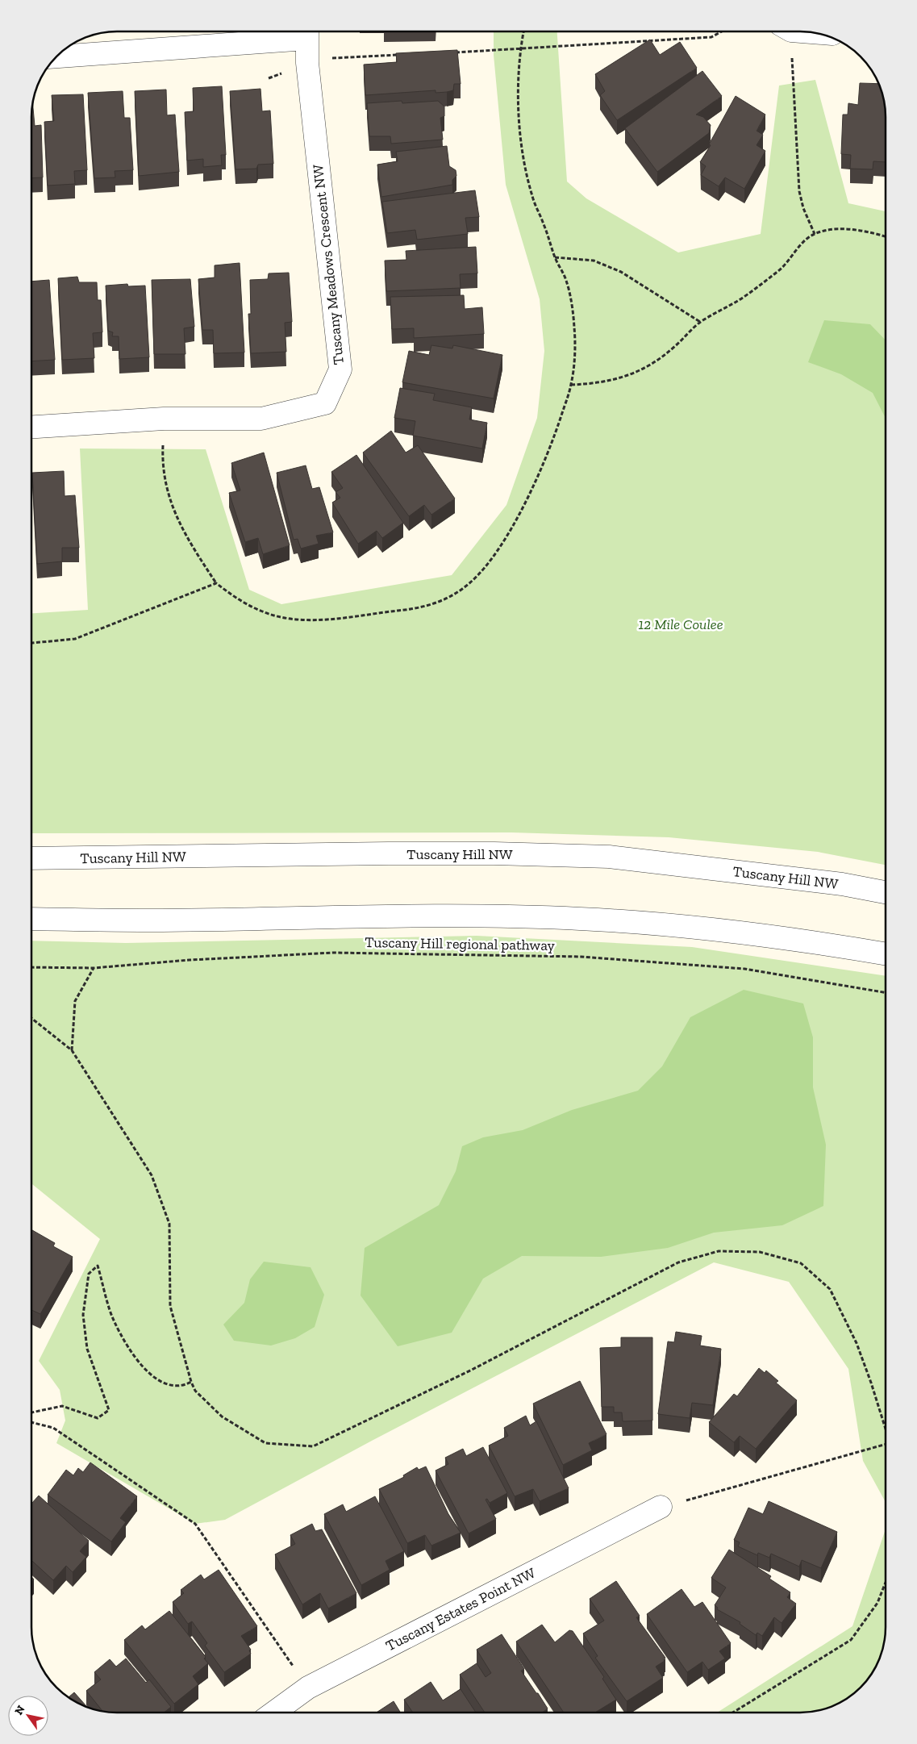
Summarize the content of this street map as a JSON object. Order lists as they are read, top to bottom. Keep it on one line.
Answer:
{"streets":{"street":["Tuscany Meadows Crescent NW","Tuscany Hill NW","Tuscany Estates Point NW"],"path":["Tuscany Hill regional pathway"]},"parks":["12 Mile Coulee"],"north":"top left"}
